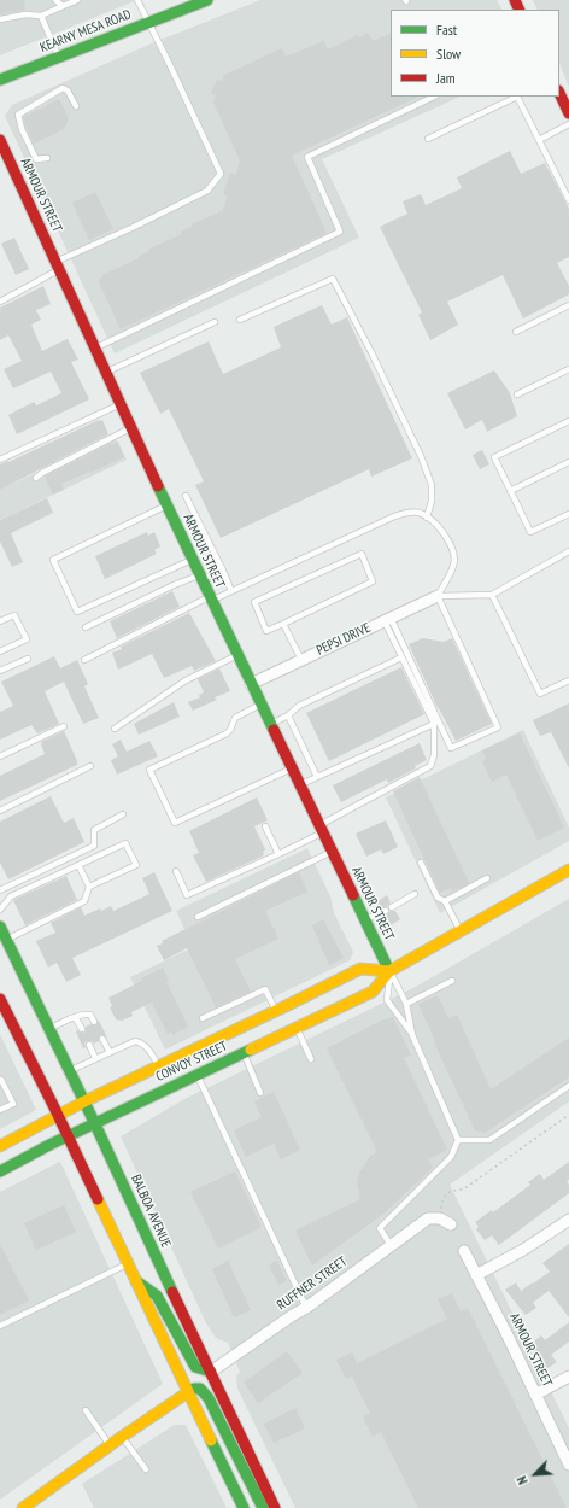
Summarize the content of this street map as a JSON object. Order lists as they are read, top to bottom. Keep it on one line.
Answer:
{"streets":{"main road":["KEARNY MESA ROAD","ARMOUR STREET","CONVOY STREET","BALBOA AVENUE"],"street":["PEPSI DRIVE","RUFFNER STREET"]},"crossings":[["ARMOUR STREET","PEPSI DRIVE"],["ARMOUR STREET","CONVOY STREET"],["CONVOY STREET","BALBOA AVENUE"],["BALBOA AVENUE","RUFFNER STREET"]],"legend":["Fast","Slow","Jam"],"north":"bottom left"}
